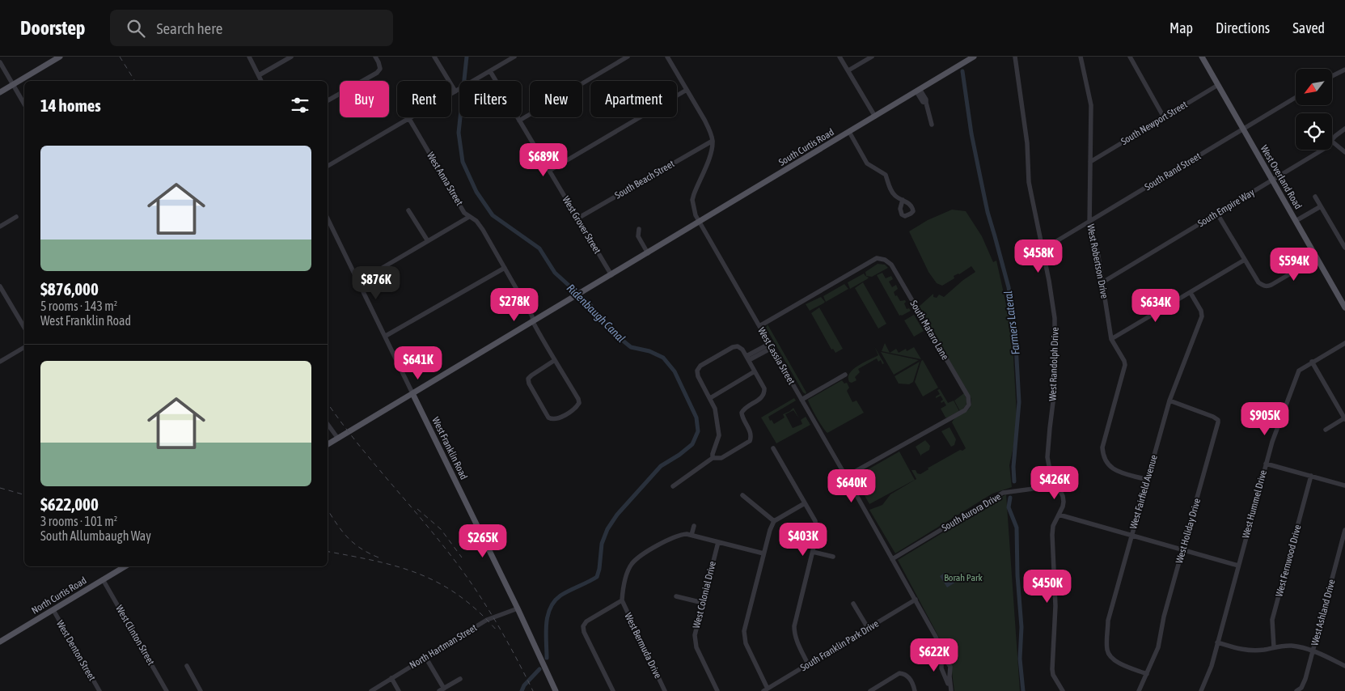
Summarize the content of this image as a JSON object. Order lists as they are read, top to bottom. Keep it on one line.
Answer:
{"streets":{"main road":["South Curtis Road","West Overland Road","West Franklin Road","North Curtis Road"],"street":["South Newport Street","South Rand Street","West Anna Street","South Beach Street","South Empire Way","West Grover Street","West Robertson Drive","South Mataro Lane","West Cassia Street","West Randolph Drive","West Fairfield Avenue","West Hummel Drive","South Aurora Drive","West Holiday Drive","West Fernwood Drive","West Colonial Drive","West Ashland Drive","West Clinton Street","West Bermuda Drive","South Franklin Park Drive","North Hartman Street","West Denton Street"]},"crossings":[["South Newport Street","West Overland Road"],["South Newport Street","West Robertson Drive"],["South Curtis Road","West Anna Street"],["South Curtis Road","West Grover Street"],["South Curtis Road","West Cassia Street"],["South Curtis Road","West Franklin Road"],["South Rand Street","West Overland Road"],["South Rand Street","West Robertson Drive"],["South Rand Street","West Randolph Drive"],["West Overland Road","South Empire Way"],["South Beach Street","West Grover Street"],["South Beach Street","West Cassia Street"],["South Empire Way","West Robertson Drive"],["West Robertson Drive","West Fairfield Avenue"],["South Mataro Lane","West Cassia Street"],["West Cassia Street","South Aurora Drive"],["West Cassia Street","South Franklin Park Drive"],["West Randolph Drive","South Aurora Drive"],["West Franklin Road","North Hartman Street"],["West Fairfield Avenue","West Holiday Drive"],["North Curtis Road","West Clinton Street"],["North Curtis Road","West Denton Street"]],"water":["Ridenbaugh Canal","Farmers Lateral"],"parks":["Borah Park"],"north":"bottom left","page":{"header":"Doorstep","search":"Search here","nav":["Map","Directions","Saved"],"chip":["Buy","Rent","Filters","New","Apartment"],"heading":"14 homes","list":[{"name":"$876,000","note":"5 rooms · 143 m² · West Franklin Road"},{"name":"$622,000","note":"3 rooms · 101 m² · South Allumbaugh Way"}],"price":["$689K","$458K","$594K","$876K","$278K","$634K","$641K","$905K","$426K","$640K","$403K","$265K","$450K","$622K"]}}
